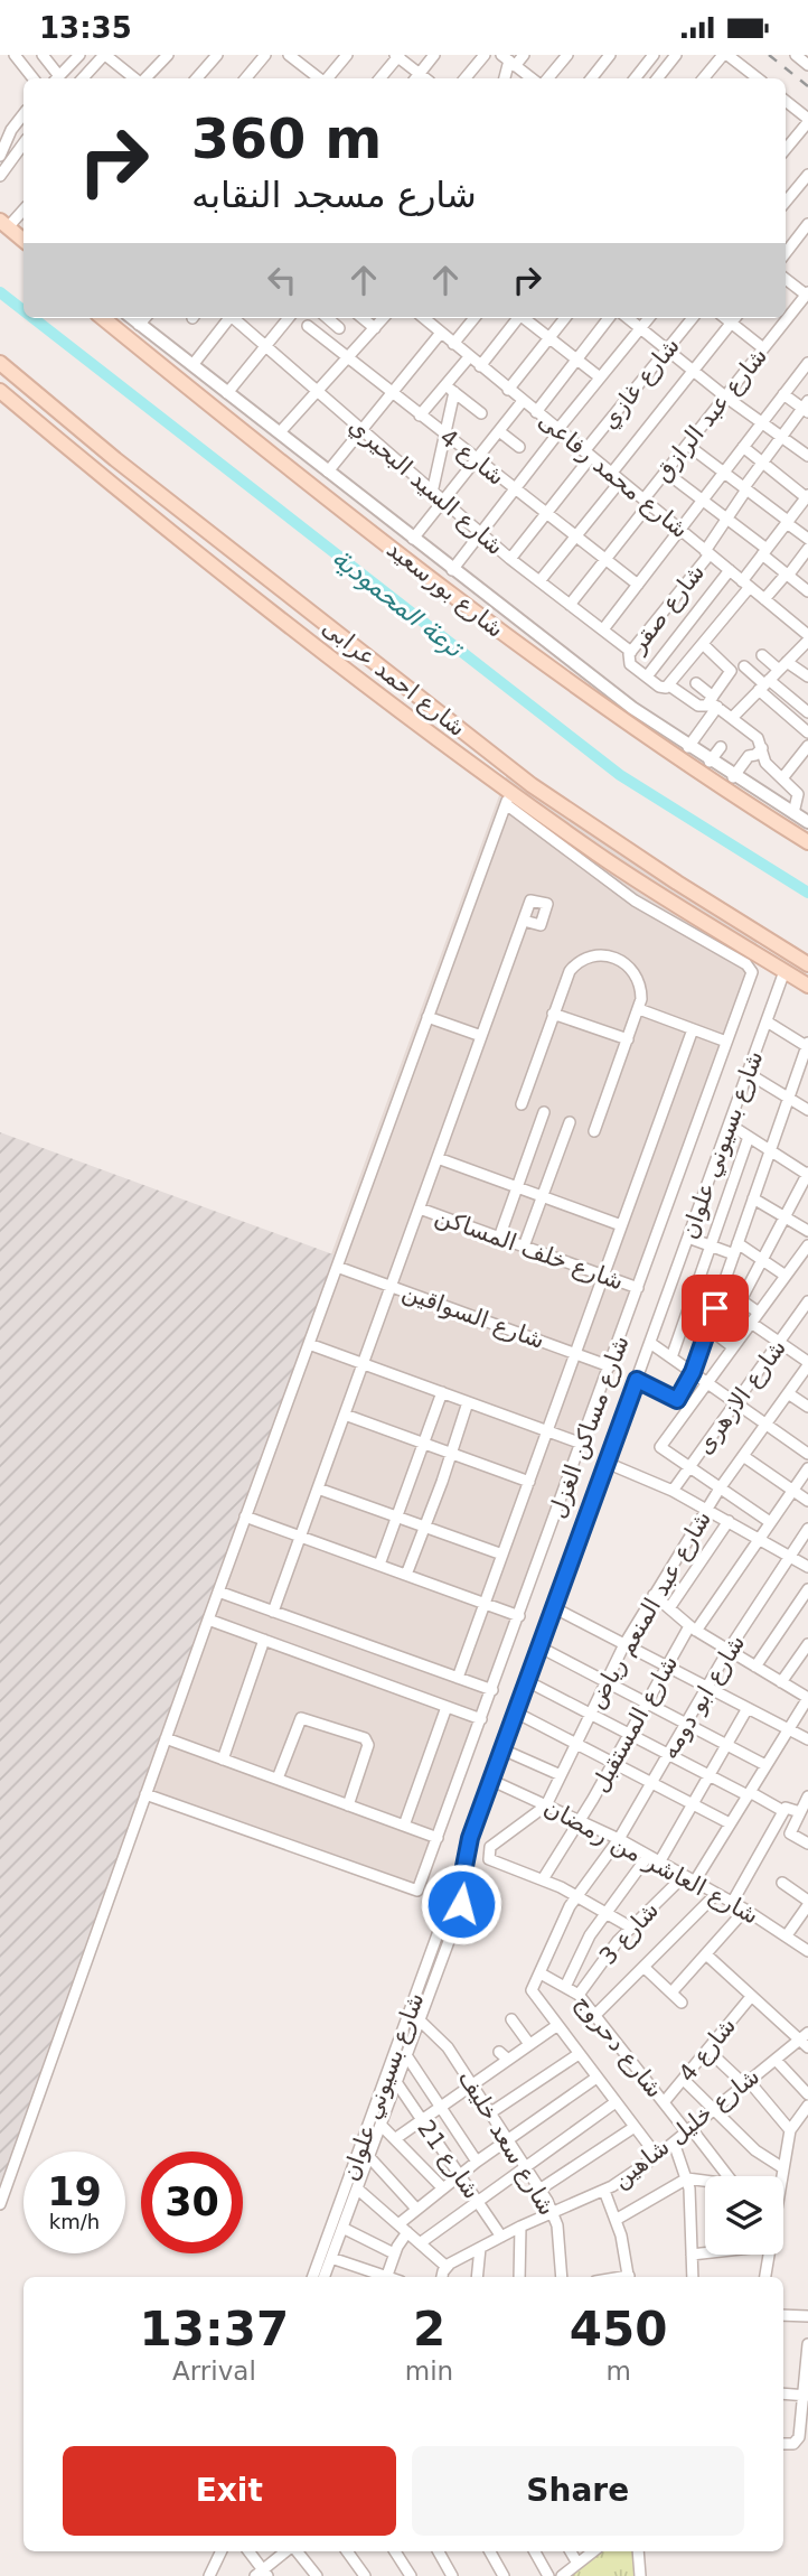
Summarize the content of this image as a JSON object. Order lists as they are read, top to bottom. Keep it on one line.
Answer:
{"streets":{"main road":["شارع بورسعيد","شارع احمد عرابى"],"street":["شارع غازي","شارع عبد الرازق","شارع 4","شارع محمد رفاعى","شارع السيد البحيري","شارع صقر","شارع بسيوني علوان","شارع خلف المساكن","شارع السواقين","شارع الازهرى","شارع مساكن الغزل","شارع عبد المنعم رياض","شارع ابو دومه","شارع المستقبل","شارع العاشر من رمضان","شارع 3","شارع دحروج","شارع خليل شاهين","شارع سعد خليف","شارع 21"]},"crossings":[["شارع غازي","شارع 4"],["شارع غازي","شارع محمد رفاعى"],["شارع غازي","شارع السيد البحيري"],["شارع عبد الرازق","شارع 4"],["شارع عبد الرازق","شارع محمد رفاعى"],["شارع عبد الرازق","شارع السيد البحيري"],["شارع 4","شارع دحروج"],["شارع محمد رفاعى","شارع صقر"],["شارع السيد البحيري","شارع صقر"],["شارع احمد عرابى","شارع بسيوني علوان"],["شارع احمد عرابى","شارع مساكن الغزل"],["شارع بسيوني علوان","شارع العاشر من رمضان"],["شارع بسيوني علوان","شارع سعد خليف"],["شارع بسيوني علوان","شارع 21"],["شارع خلف المساكن","شارع مساكن الغزل"],["شارع السواقين","شارع مساكن الغزل"],["شارع عبد المنعم رياض","شارع العاشر من رمضان"],["شارع ابو دومه","شارع العاشر من رمضان"],["شارع ابو دومه","شارع دحروج"],["شارع المستقبل","شارع العاشر من رمضان"],["شارع العاشر من رمضان","شارع 3"],["شارع 3","شارع دحروج"],["شارع دحروج","شارع خليل شاهين"],["شارع خليل شاهين","شارع سعد خليف"],["شارع خليل شاهين","شارع 21"]],"water":["ترعة المحمودية"],"page":{"status":"13:35","turn":["360 m","شارع مسجد النقابه"],"speed":"19 km/h","limit":"30","eta":["13:37","Arrival","2","min","450","m"],"buttons":["Exit","Share"]}}
